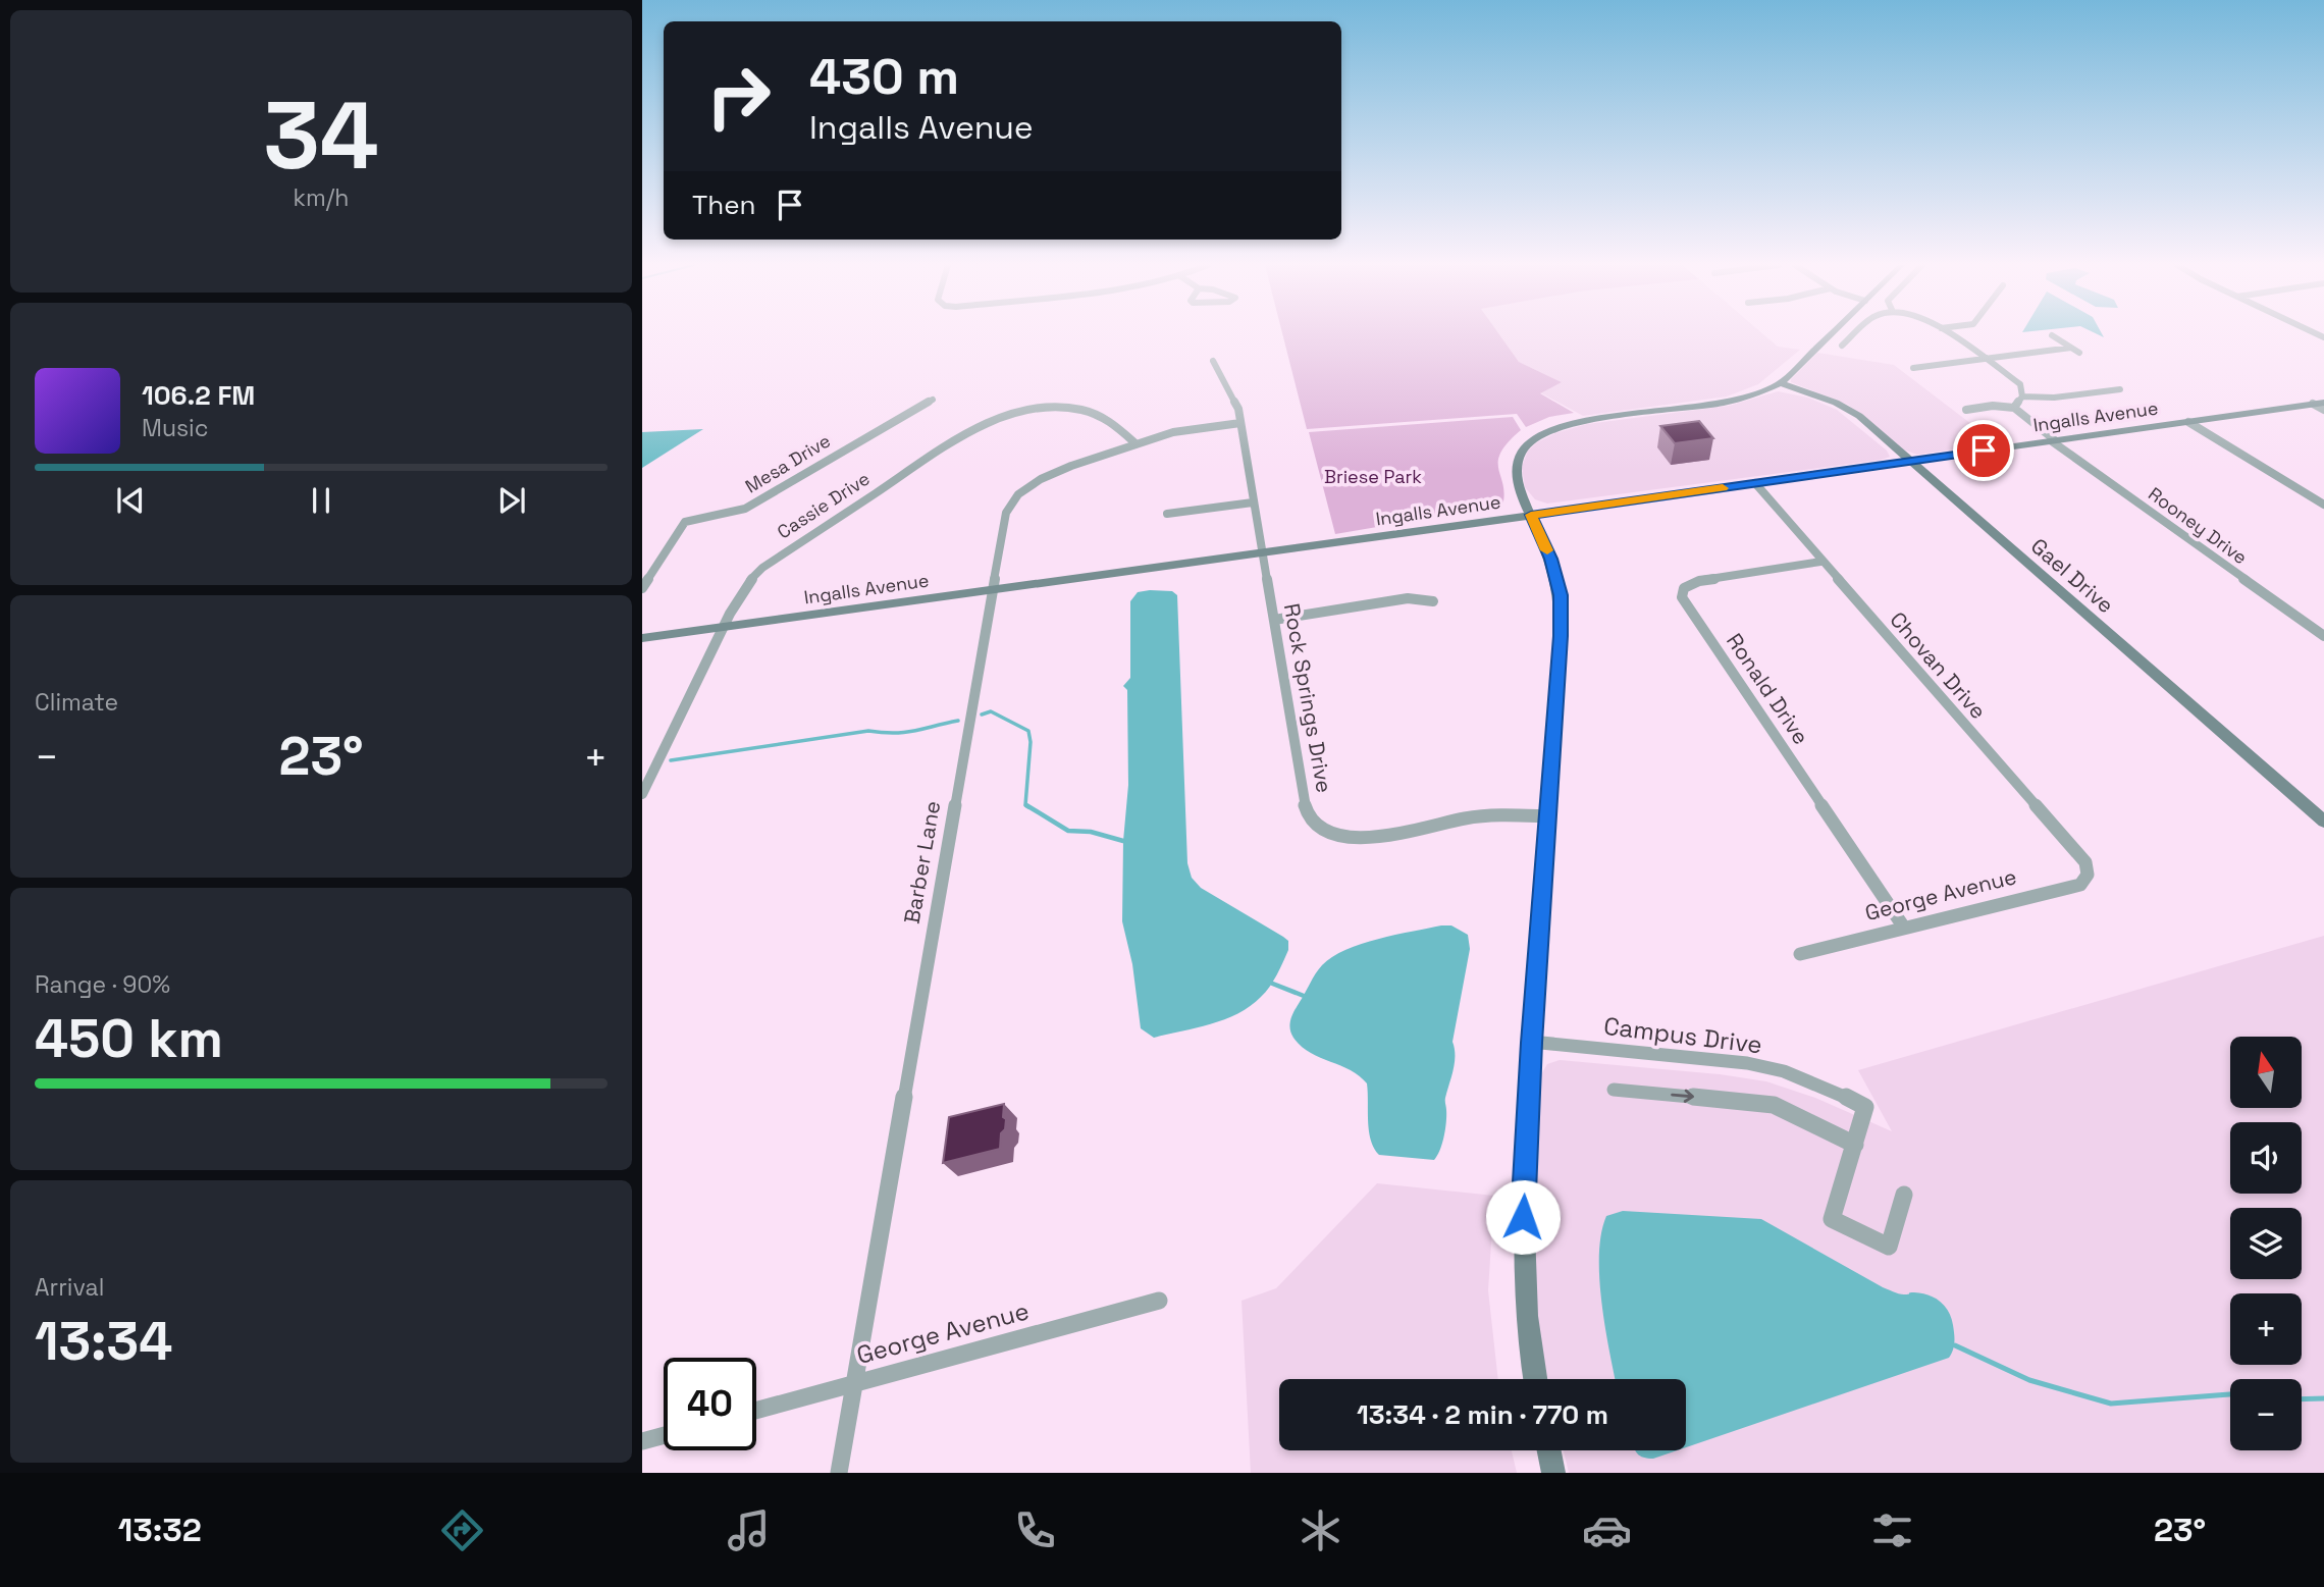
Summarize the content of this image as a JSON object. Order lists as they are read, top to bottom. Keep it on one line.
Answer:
{"streets":{"street":["Ingalls Avenue","Mesa Drive","Cassie Drive","Rooney Drive","Gael Drive","Chovan Drive","Ronald Drive","Rock Springs Drive","Barber Lane","George Avenue","Campus Drive"]},"crossings":[["Ingalls Avenue","Cassie Drive"],["Ingalls Avenue","Rooney Drive"],["Ingalls Avenue","Gael Drive"],["Ingalls Avenue","Chovan Drive"],["Ingalls Avenue","Rock Springs Drive"],["Ingalls Avenue","Barber Lane"],["Cassie Drive","Barber Lane"],["Chovan Drive","Ronald Drive"],["Chovan Drive","George Avenue"],["Ronald Drive","George Avenue"],["Rock Springs Drive","Barber Lane"],["Barber Lane","George Avenue"]],"parks":["Briese Park"],"north":"top","page":{"tile":[["34","km/h"],"Climate",["Range · 90%","450 km"],["Arrival","13:34"]],"turn":["430 m","Ingalls Avenue"],"then":"Then","song":["106.2 FM","Music"],"heat":["−","23°","+"],"map_buttons":["+","−"],"limit":"40","trip":"13:34 · 2 min · 770 m","tabs":["13:32","23°"]}}
